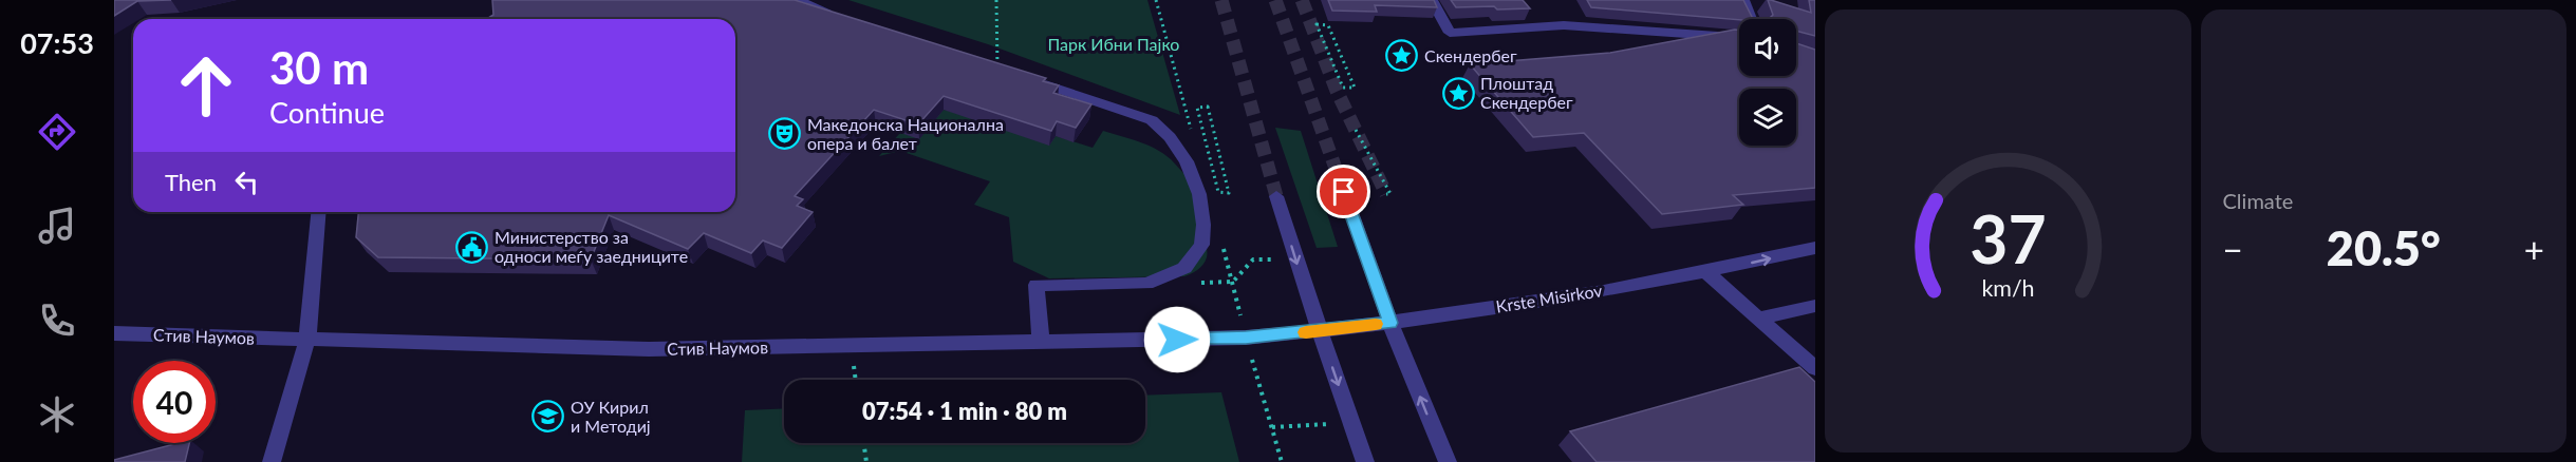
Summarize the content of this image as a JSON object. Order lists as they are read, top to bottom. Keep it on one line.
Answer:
{"streets":{"street":["Krste Misirkov","Стив Наумов"]},"crossings":[["Krste Misirkov","Стив Наумов"]],"parks":["Парк Ибни Пајко"],"places":{"place":["Скендербег","Плоштад Скендербег"],"theatre":["Македонска Национална опера и балет"],"public building":["Министерство за односи меѓу заедниците"],"school or university":["ОУ Кирил и Методиј"]},"page":{"tabs":"07:53","tile":"Climate","turn":["30 m","Continue"],"then":"Then","heat":["−","20.5°","+"],"limit":"40","trip":"07:54 · 1 min · 80 m","gauge":["37","km/h"]}}
